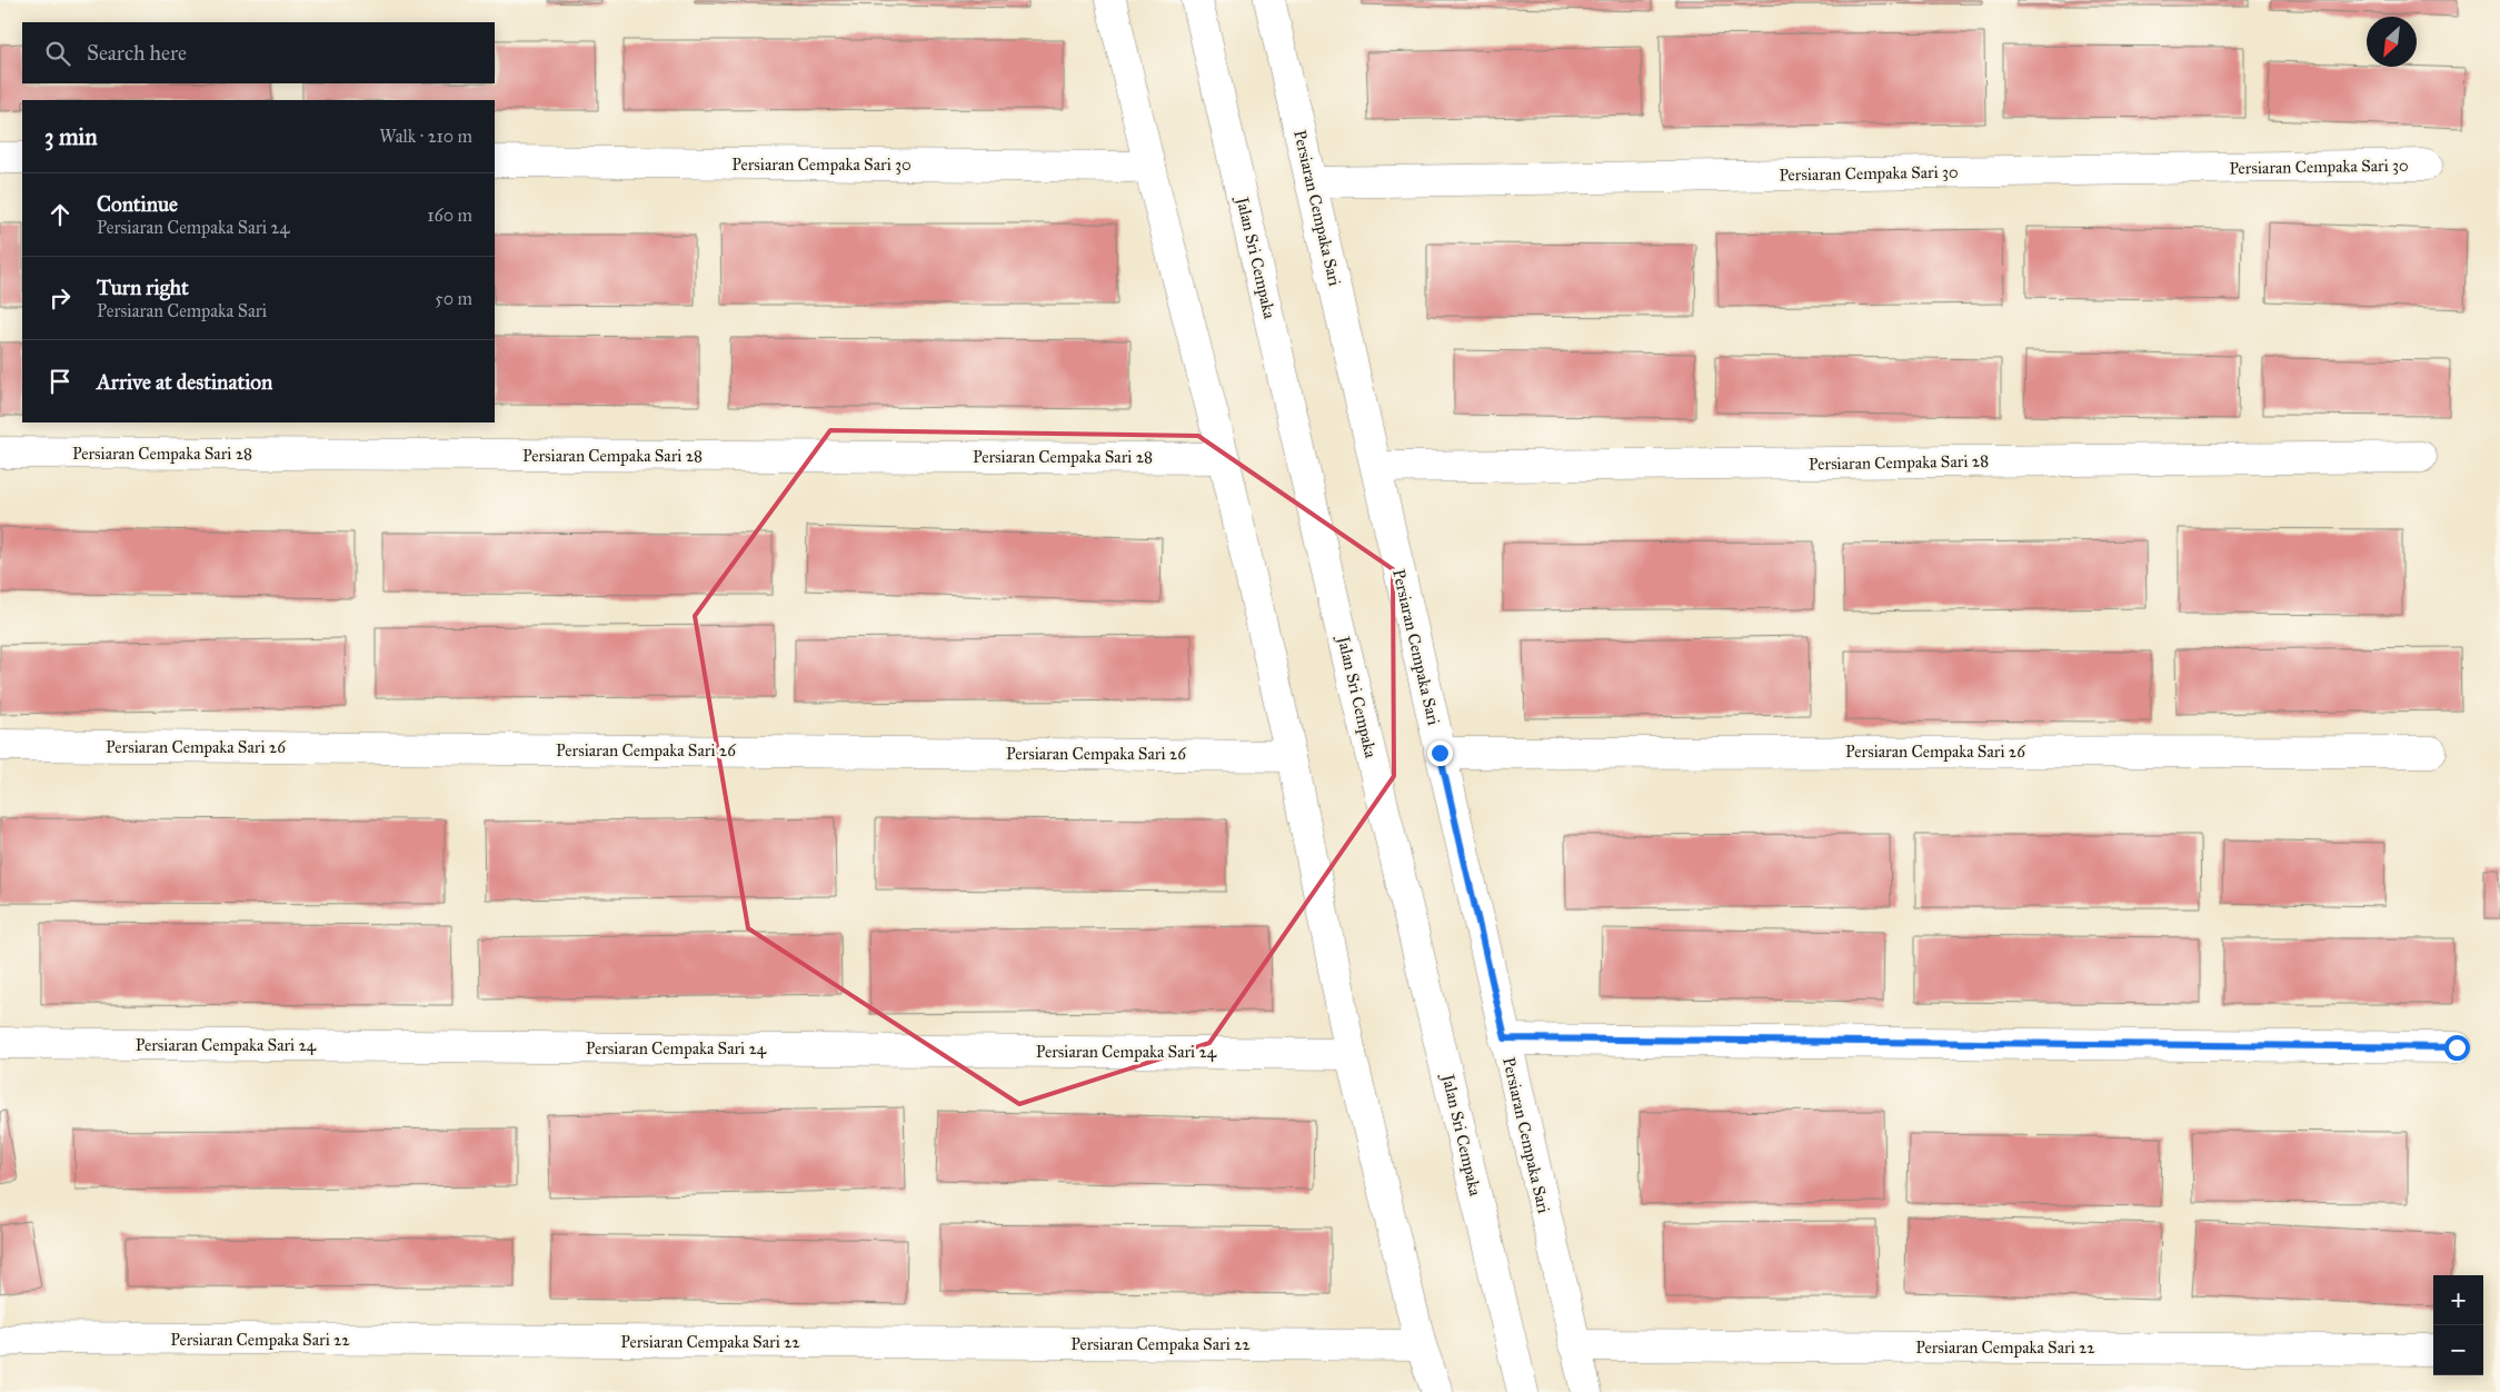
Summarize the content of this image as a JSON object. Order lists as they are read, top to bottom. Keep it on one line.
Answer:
{"streets":{"street":["Persiaran Cempaka Sari 30","Persiaran Cempaka Sari","Jalan Sri Cempaka","Persiaran Cempaka Sari 28","Persiaran Cempaka Sari 26","Persiaran Cempaka Sari 24","Persiaran Cempaka Sari 22"]},"crossings":[["Persiaran Cempaka Sari 30","Persiaran Cempaka Sari"],["Persiaran Cempaka Sari","Persiaran Cempaka Sari 28"],["Persiaran Cempaka Sari","Persiaran Cempaka Sari 26"],["Persiaran Cempaka Sari","Persiaran Cempaka Sari 22"]],"north":"bottom left","page":{"search":"Search here","heading":["3 min","Walk · 210 m"],"list":[["Continue","Persiaran Cempaka Sari 24","160 m"],["Turn right","Persiaran Cempaka Sari","50 m"],"Arrive at destination"],"map_buttons":["+","−"]}}
